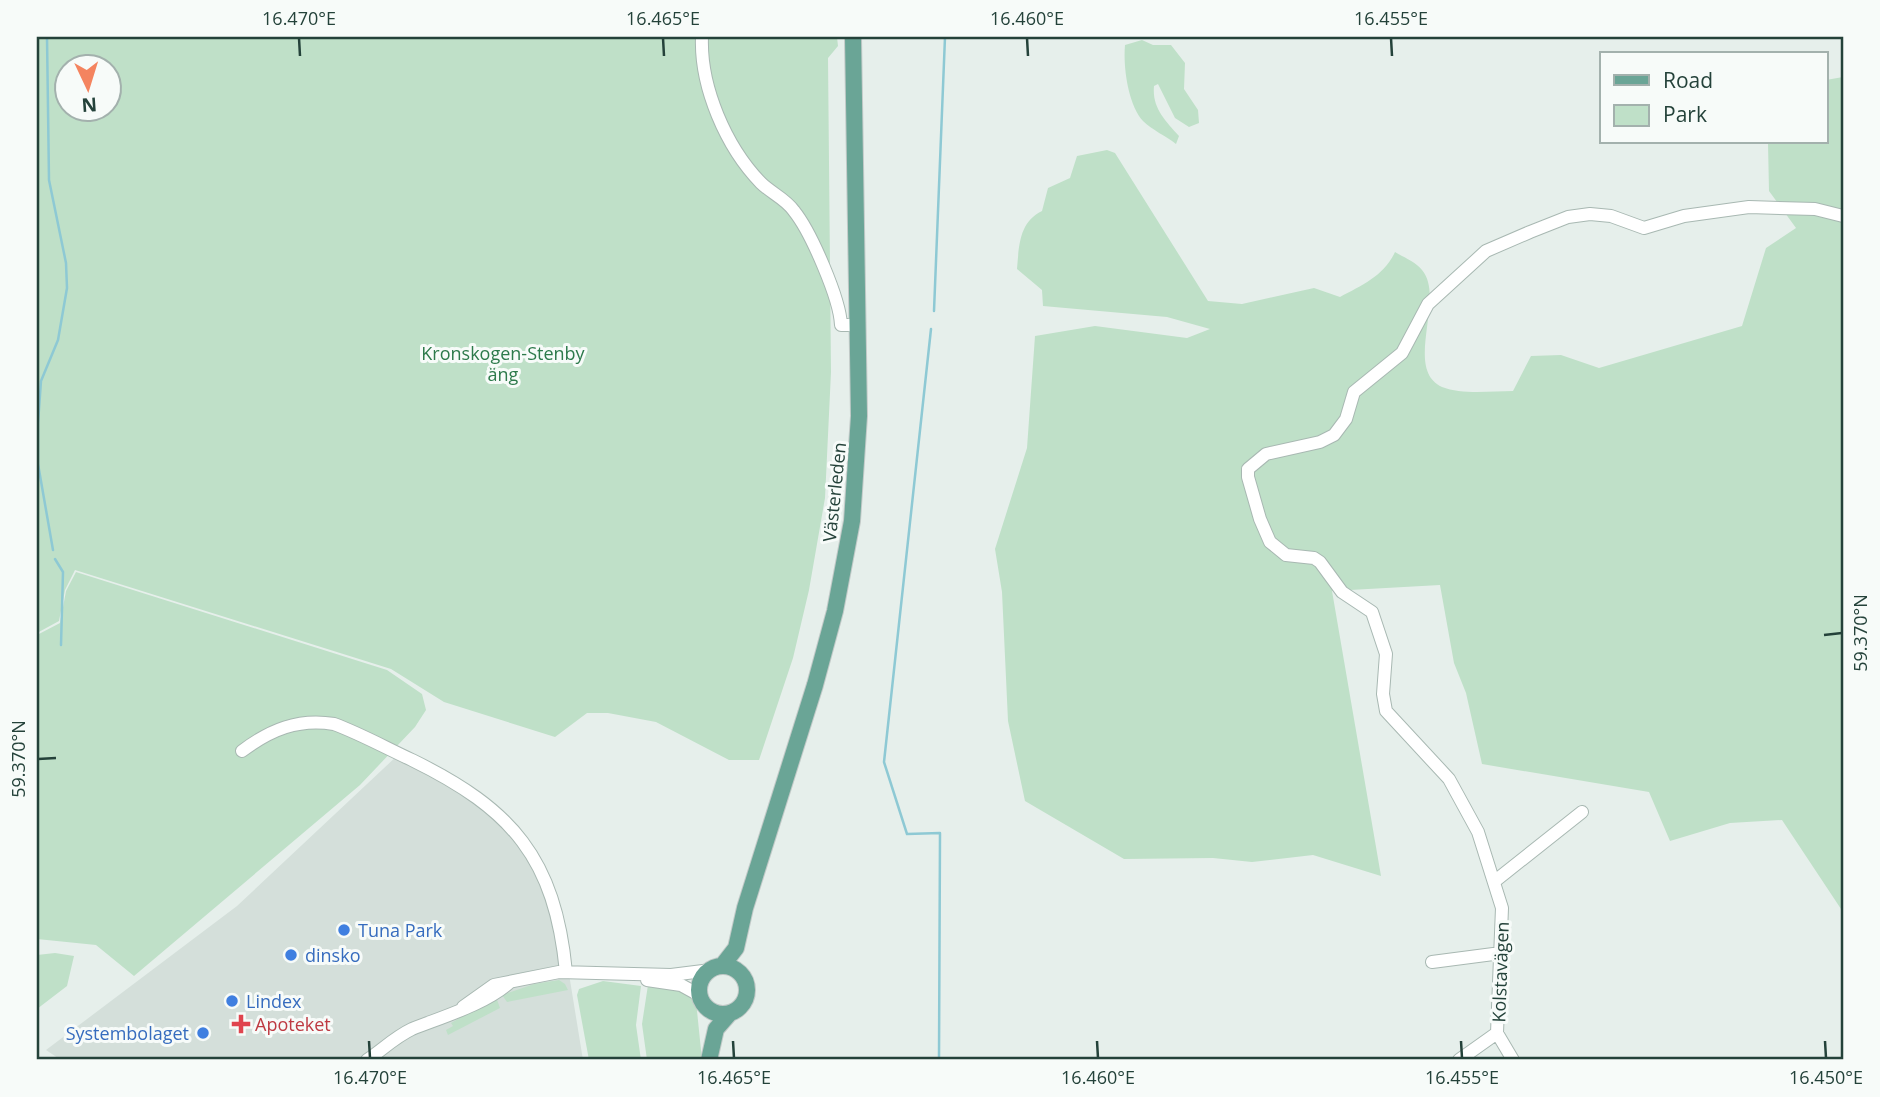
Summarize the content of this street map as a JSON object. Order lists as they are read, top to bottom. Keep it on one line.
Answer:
{"streets":{"main road":["Västerleden"],"street":["Kolstavägen"]},"parks":["Kronskogen-Stenby äng"],"places":{"other":["Tuna Park","dinsko","Lindex","Systembolaget"],"health":["Apoteket"]},"legend":["Road","Park"],"north":"bottom","coordinates":["16.470°E","16.465°E","16.460°E","16.455°E","59.370°N","16.450°E"]}
